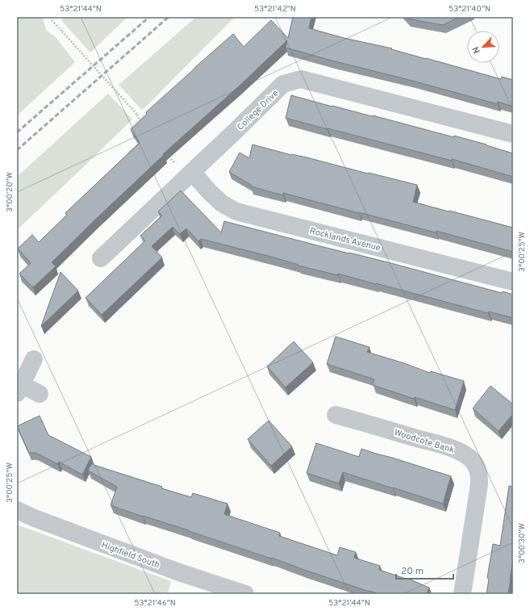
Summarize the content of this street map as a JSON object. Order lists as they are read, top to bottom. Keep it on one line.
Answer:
{"streets":{"street":["College Drive","Rocklands Avenue","Woodcote Bank","Highfield South"]},"crossings":[["College Drive","Rocklands Avenue"]],"scale_bar":"20 m","north":"bottom left","coordinates":["53°21'44\"N","53°21'42\"N","53°21'40\"N","3°00'20\"W","3°00'25\"W","3°00'30\"W","53°21'46\"N"]}
